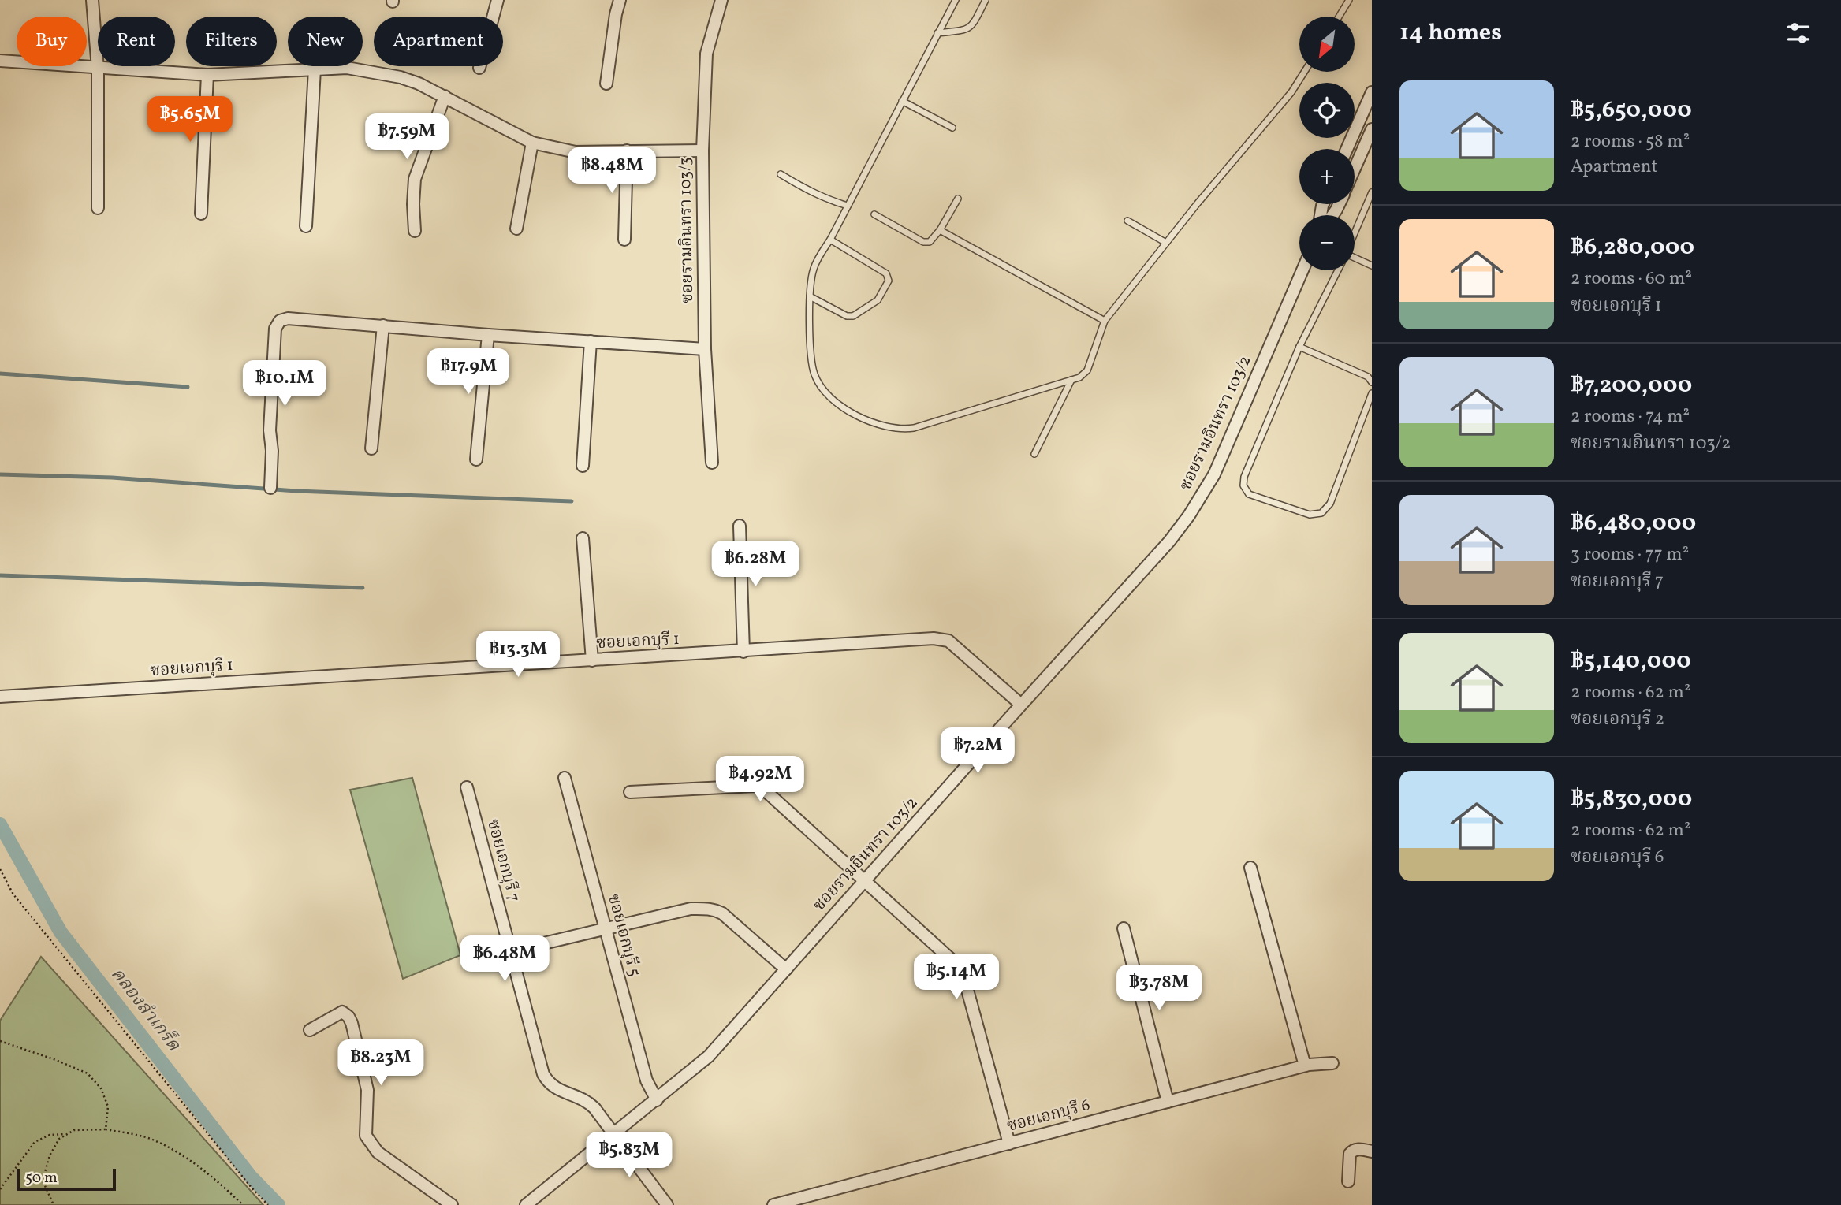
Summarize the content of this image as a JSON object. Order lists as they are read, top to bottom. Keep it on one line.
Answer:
{"streets":{"street":["ซอยรามอินทรา 103/3","ซอยรามอินทรา 103/2","ซอยเอกบุรี 1","ซอยเอกบุรี 7","ซอยเอกบุรี 5","ซอยเอกบุรี 6"]},"crossings":[["ซอยรามอินทรา 103/2","ซอยเอกบุรี 1"],["ซอยรามอินทรา 103/2","ซอยเอกบุรี 7"],["ซอยรามอินทรา 103/2","ซอยเอกบุรี 5"]],"water":["คลองลำเกร็ด"],"scale_bar":"50 m","north":"bottom left","page":{"heading":"14 homes","map_buttons":["+","−"],"chip":["Buy","Rent","Filters","New","Apartment"],"list":[{"name":"฿5,650,000","note":"2 rooms · 58 m² · Apartment"},{"name":"฿6,280,000","note":"2 rooms · 60 m² · ซอยเอกบุรี 1"},{"name":"฿7,200,000","note":"2 rooms · 74 m² · ซอยรามอินทรา 103/2"},{"name":"฿6,480,000","note":"3 rooms · 77 m² · ซอยเอกบุรี 7"},{"name":"฿5,140,000","note":"2 rooms · 62 m² · ซอยเอกบุรี 2"},{"name":"฿5,830,000","note":"2 rooms · 62 m² · ซอยเอกบุรี 6"}],"price":["฿5.65M","฿7.59M","฿8.48M","฿17.9M","฿10.1M","฿6.28M","฿13.3M","฿7.2M","฿4.92M","฿6.48M","฿5.14M","฿3.78M","฿8.23M","฿5.83M"],"scale":"50 m"}}
